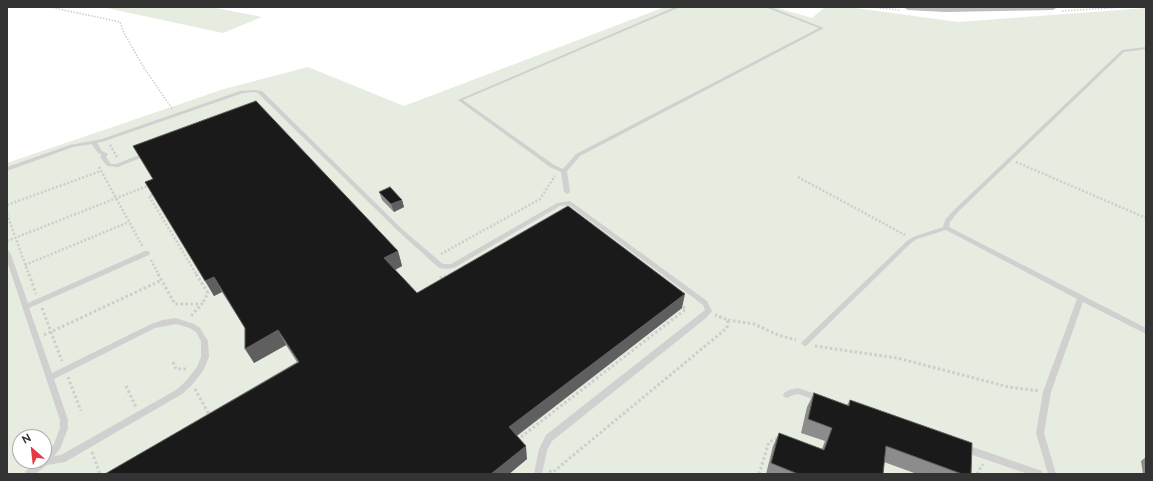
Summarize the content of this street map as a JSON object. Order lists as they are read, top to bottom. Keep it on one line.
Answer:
{"north":"top left"}
